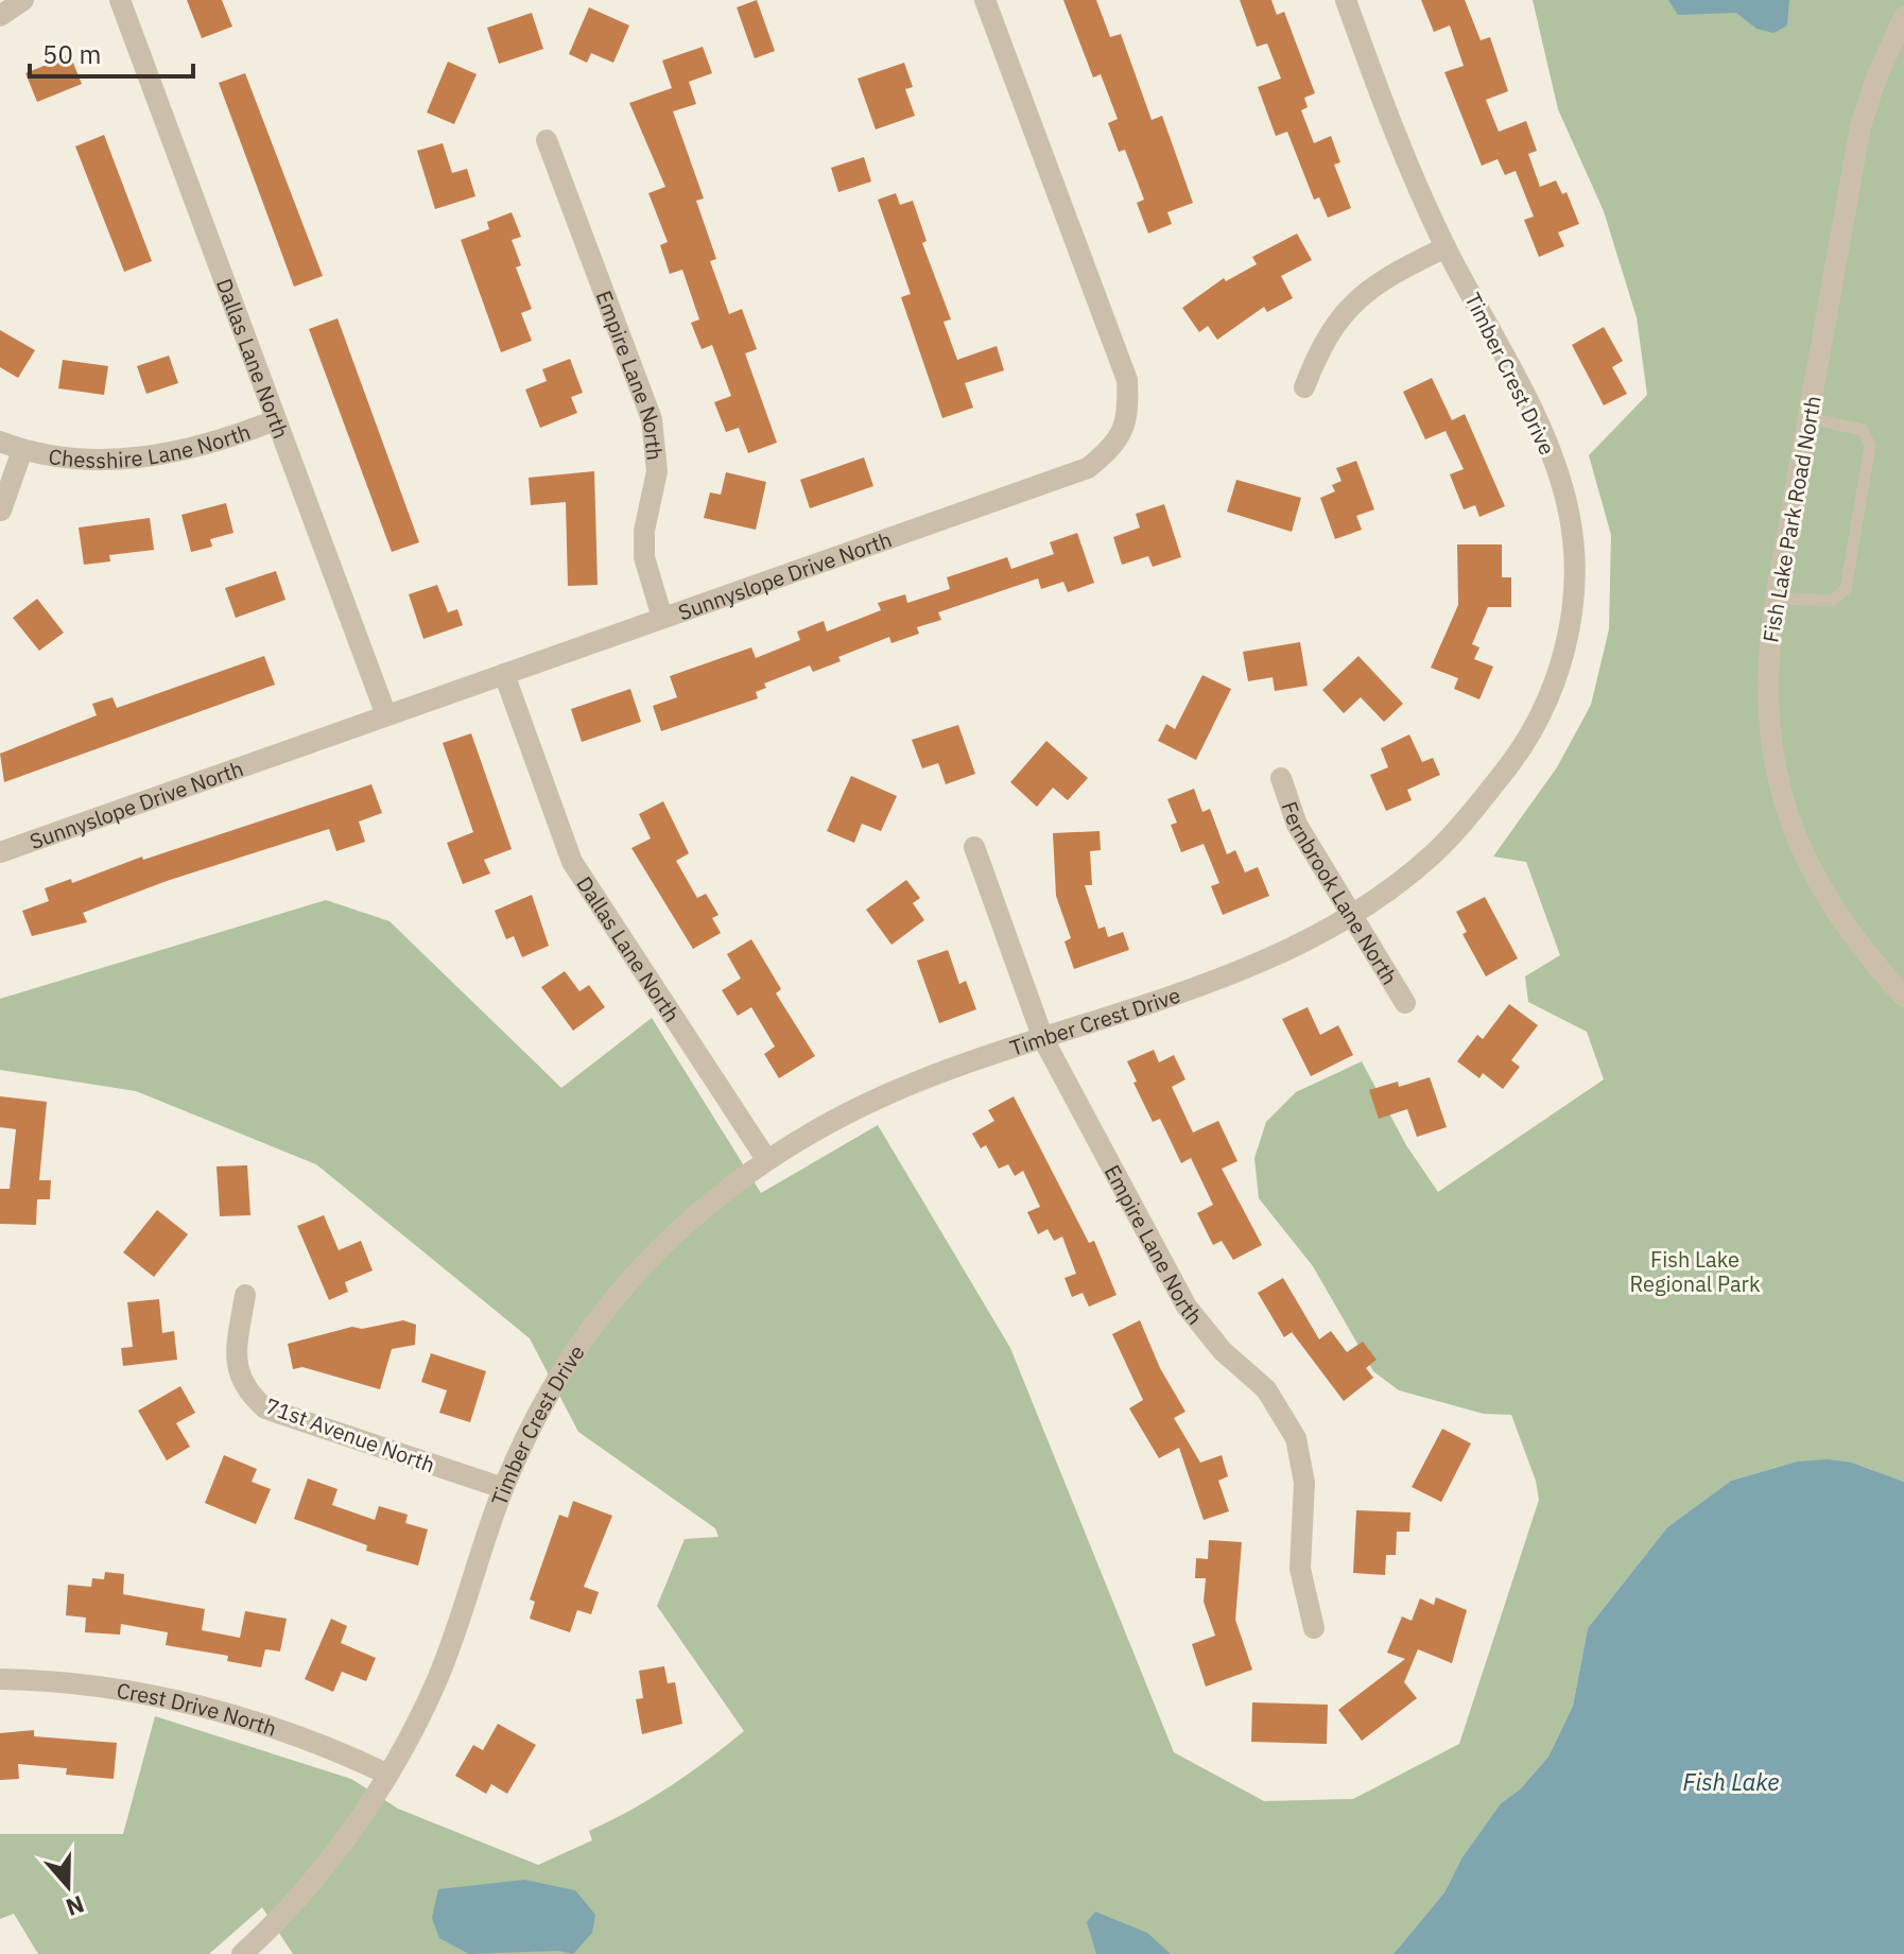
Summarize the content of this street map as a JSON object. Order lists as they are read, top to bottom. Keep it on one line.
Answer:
{"streets":{"street":["Dallas Lane North","Timber Crest Drive","Empire Lane North","Chesshire Lane North","Fish Lake Park Road North","Sunnyslope Drive North","Fernbrook Lane North","71st Avenue North","Crest Drive North"]},"crossings":[["Dallas Lane North","Timber Crest Drive"],["Dallas Lane North","Chesshire Lane North"],["Dallas Lane North","Sunnyslope Drive North"],["Timber Crest Drive","Empire Lane North"],["Timber Crest Drive","Fernbrook Lane North"],["Timber Crest Drive","71st Avenue North"],["Timber Crest Drive","Crest Drive North"],["Empire Lane North","Sunnyslope Drive North"]],"water":["Fish Lake"],"parks":["Fish Lake Regional Park"],"scale_bar":"50 m","north":"bottom"}
